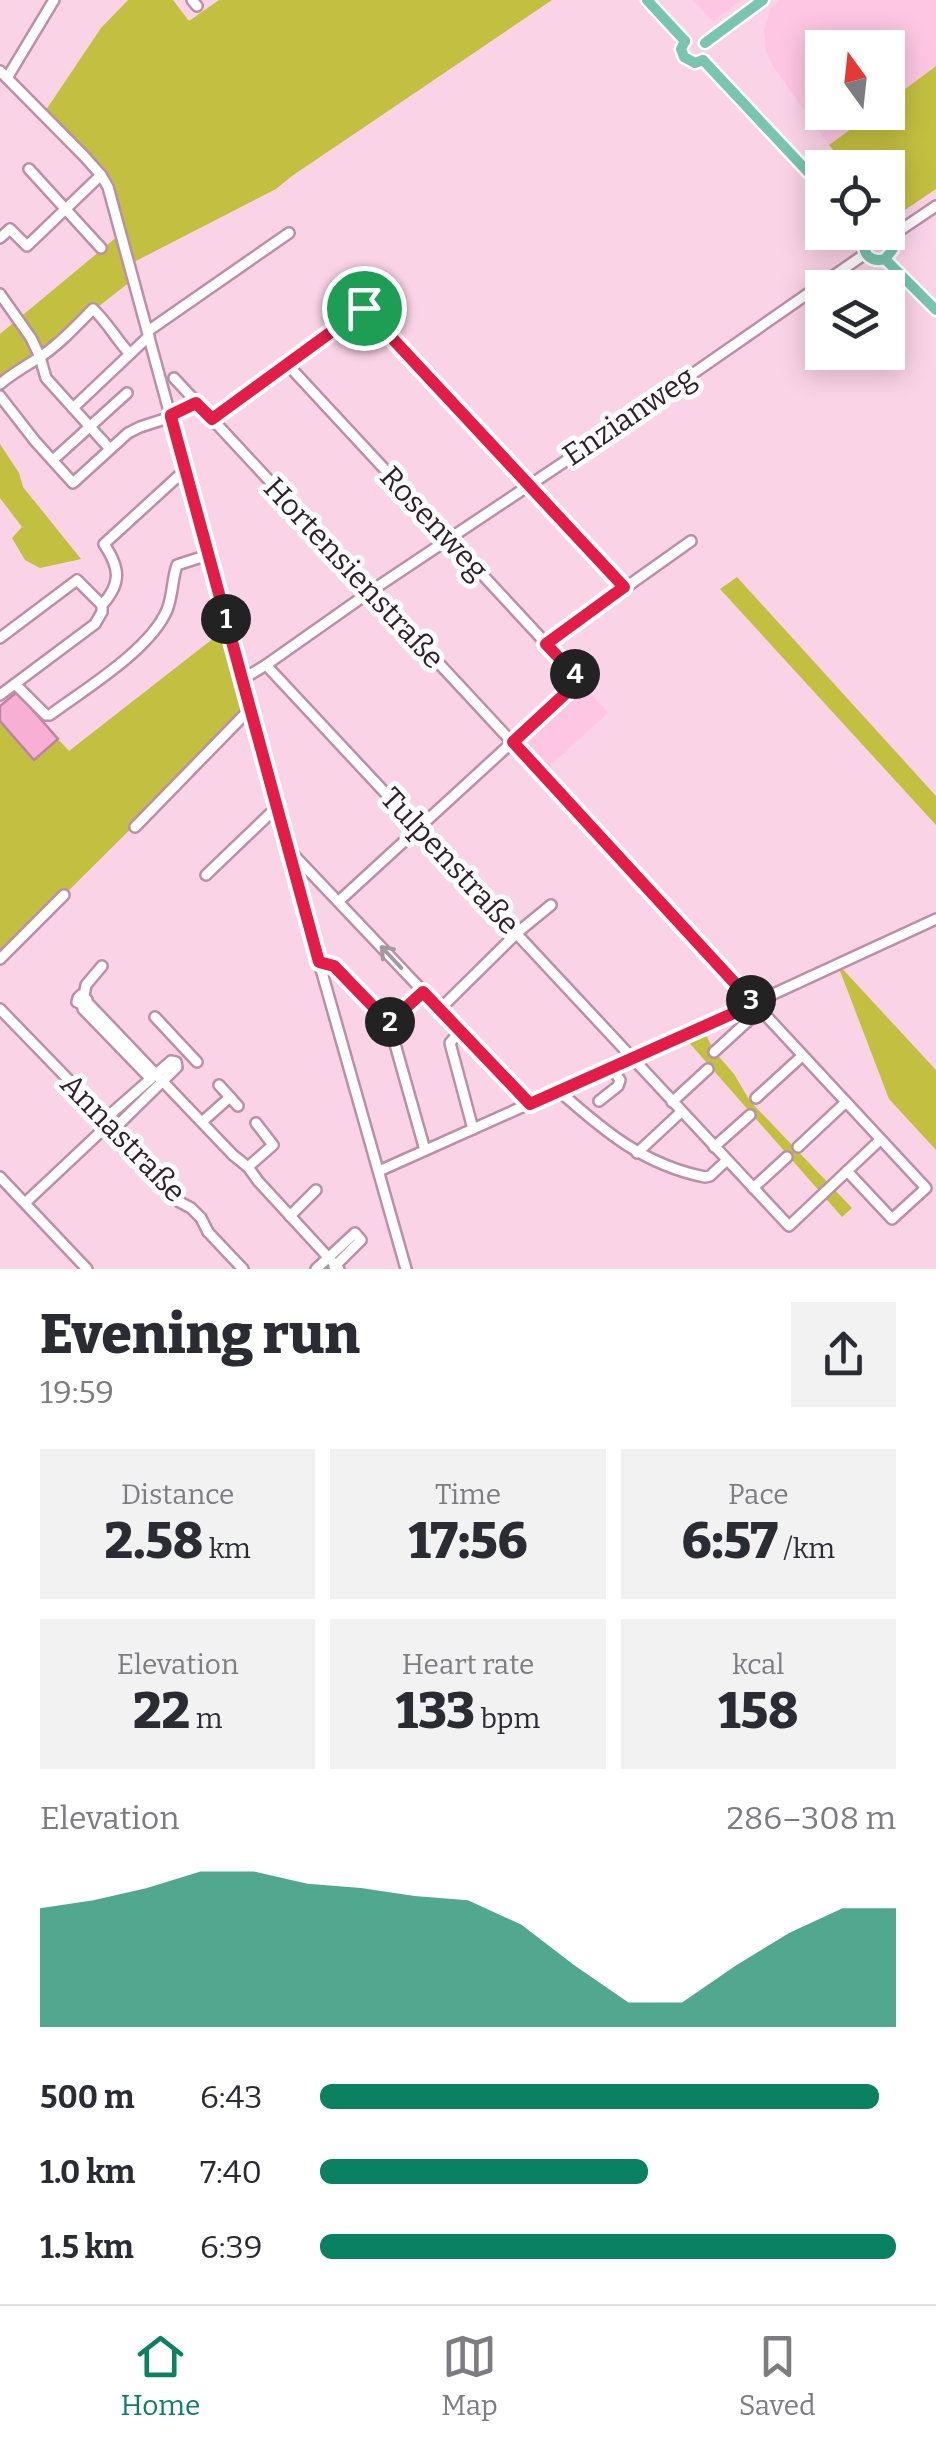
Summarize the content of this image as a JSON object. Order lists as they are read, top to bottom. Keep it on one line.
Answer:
{"streets":{"street":["Enzianweg","Rosenweg","Hortensienstraße","Tulpenstraße","Annastraße"]},"crossings":[["Enzianweg","Rosenweg"],["Enzianweg","Hortensienstraße"],["Enzianweg","Tulpenstraße"],["Rosenweg","Hortensienstraße"],["Hortensienstraße","Tulpenstraße"]],"north":"top","page":{"pins":["1","4","3","2"],"heading":["Evening run","19:59"],"stats":[["Distance","2.58 km"],["Time","17:56"],["Pace","6:57 /km"],["Elevation","22 m"],["Heart rate","133 bpm"],["kcal","158"]],"chart":["Elevation","286–308 m"],"list":[{"name":"500 m","note":"6:43"},{"name":"1.0 km","note":"7:40"},{"name":"1.5 km","note":"6:39"}],"tabs":["Home","Map","Saved"]}}
